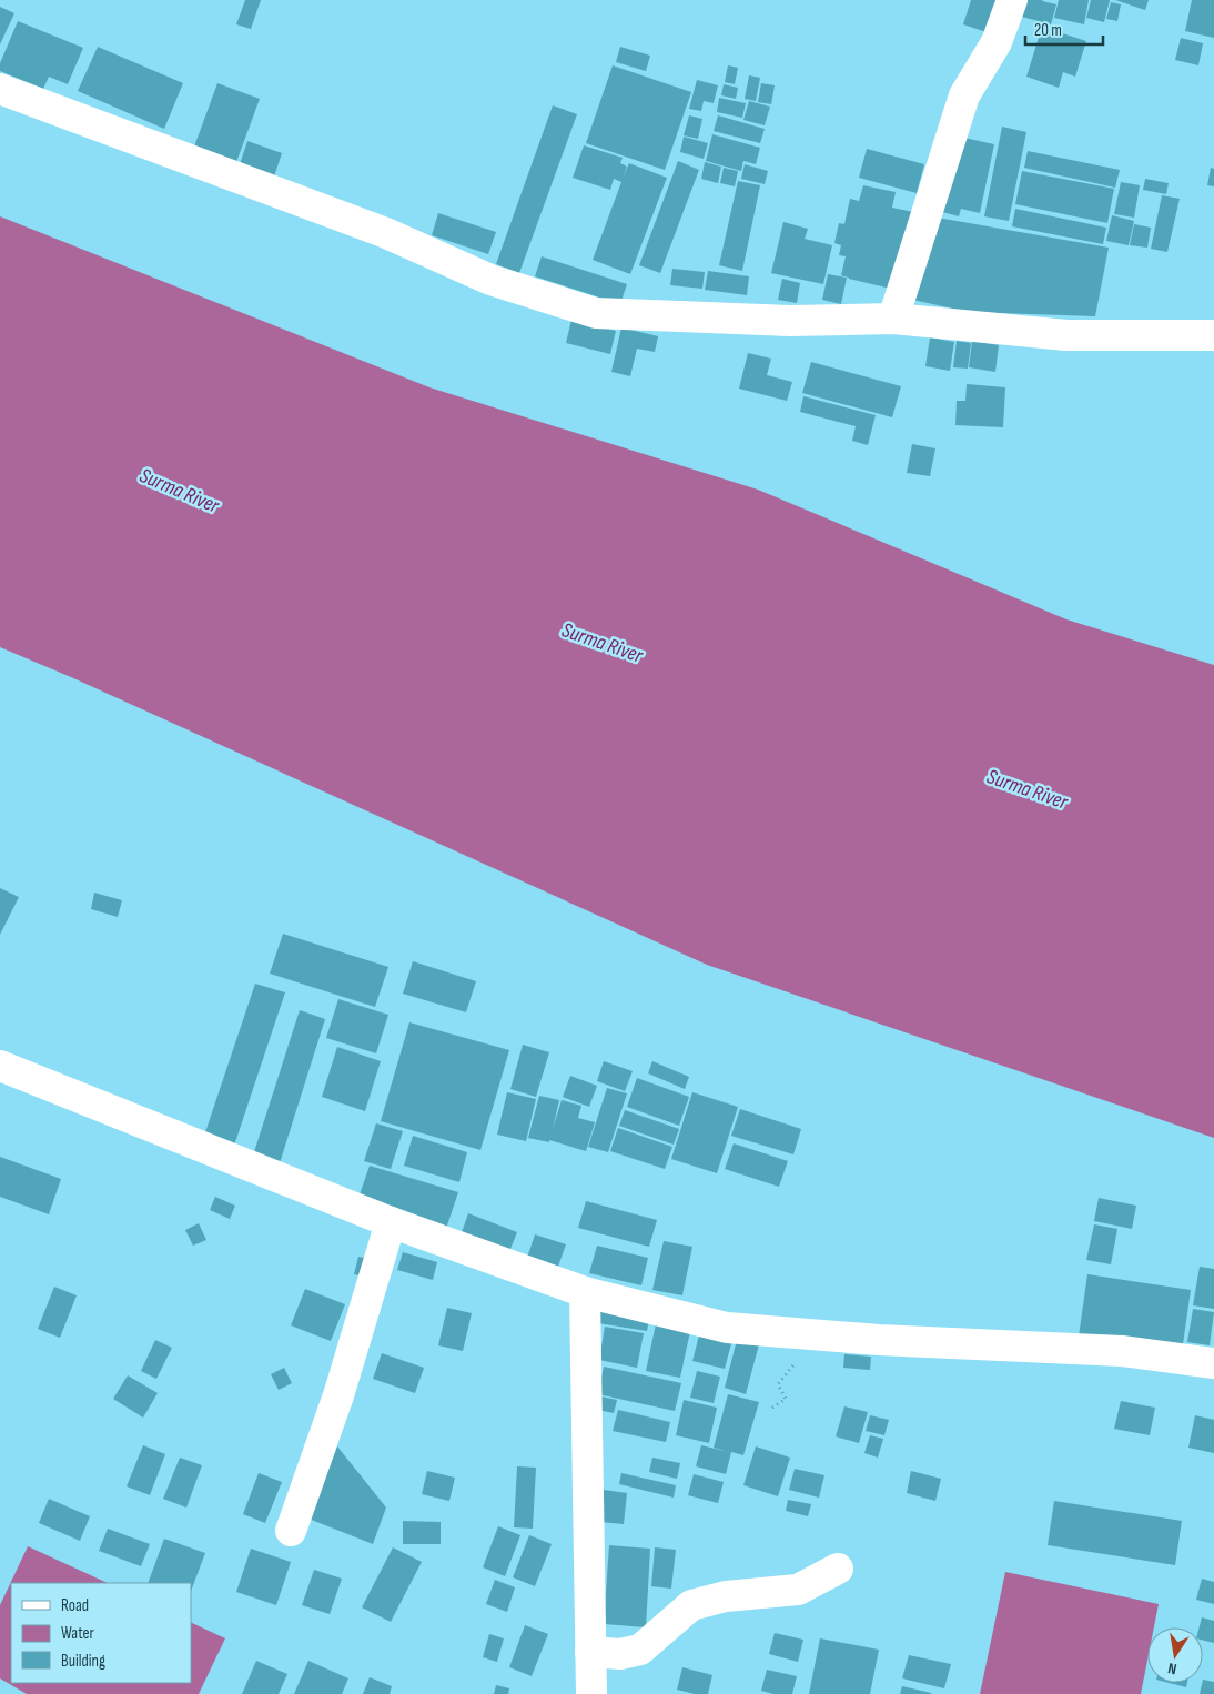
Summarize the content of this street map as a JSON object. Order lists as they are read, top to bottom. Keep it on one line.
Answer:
{"water":["Surma River"],"legend":["Road","Water","Building"],"scale_bar":"20 m","north":"bottom"}
